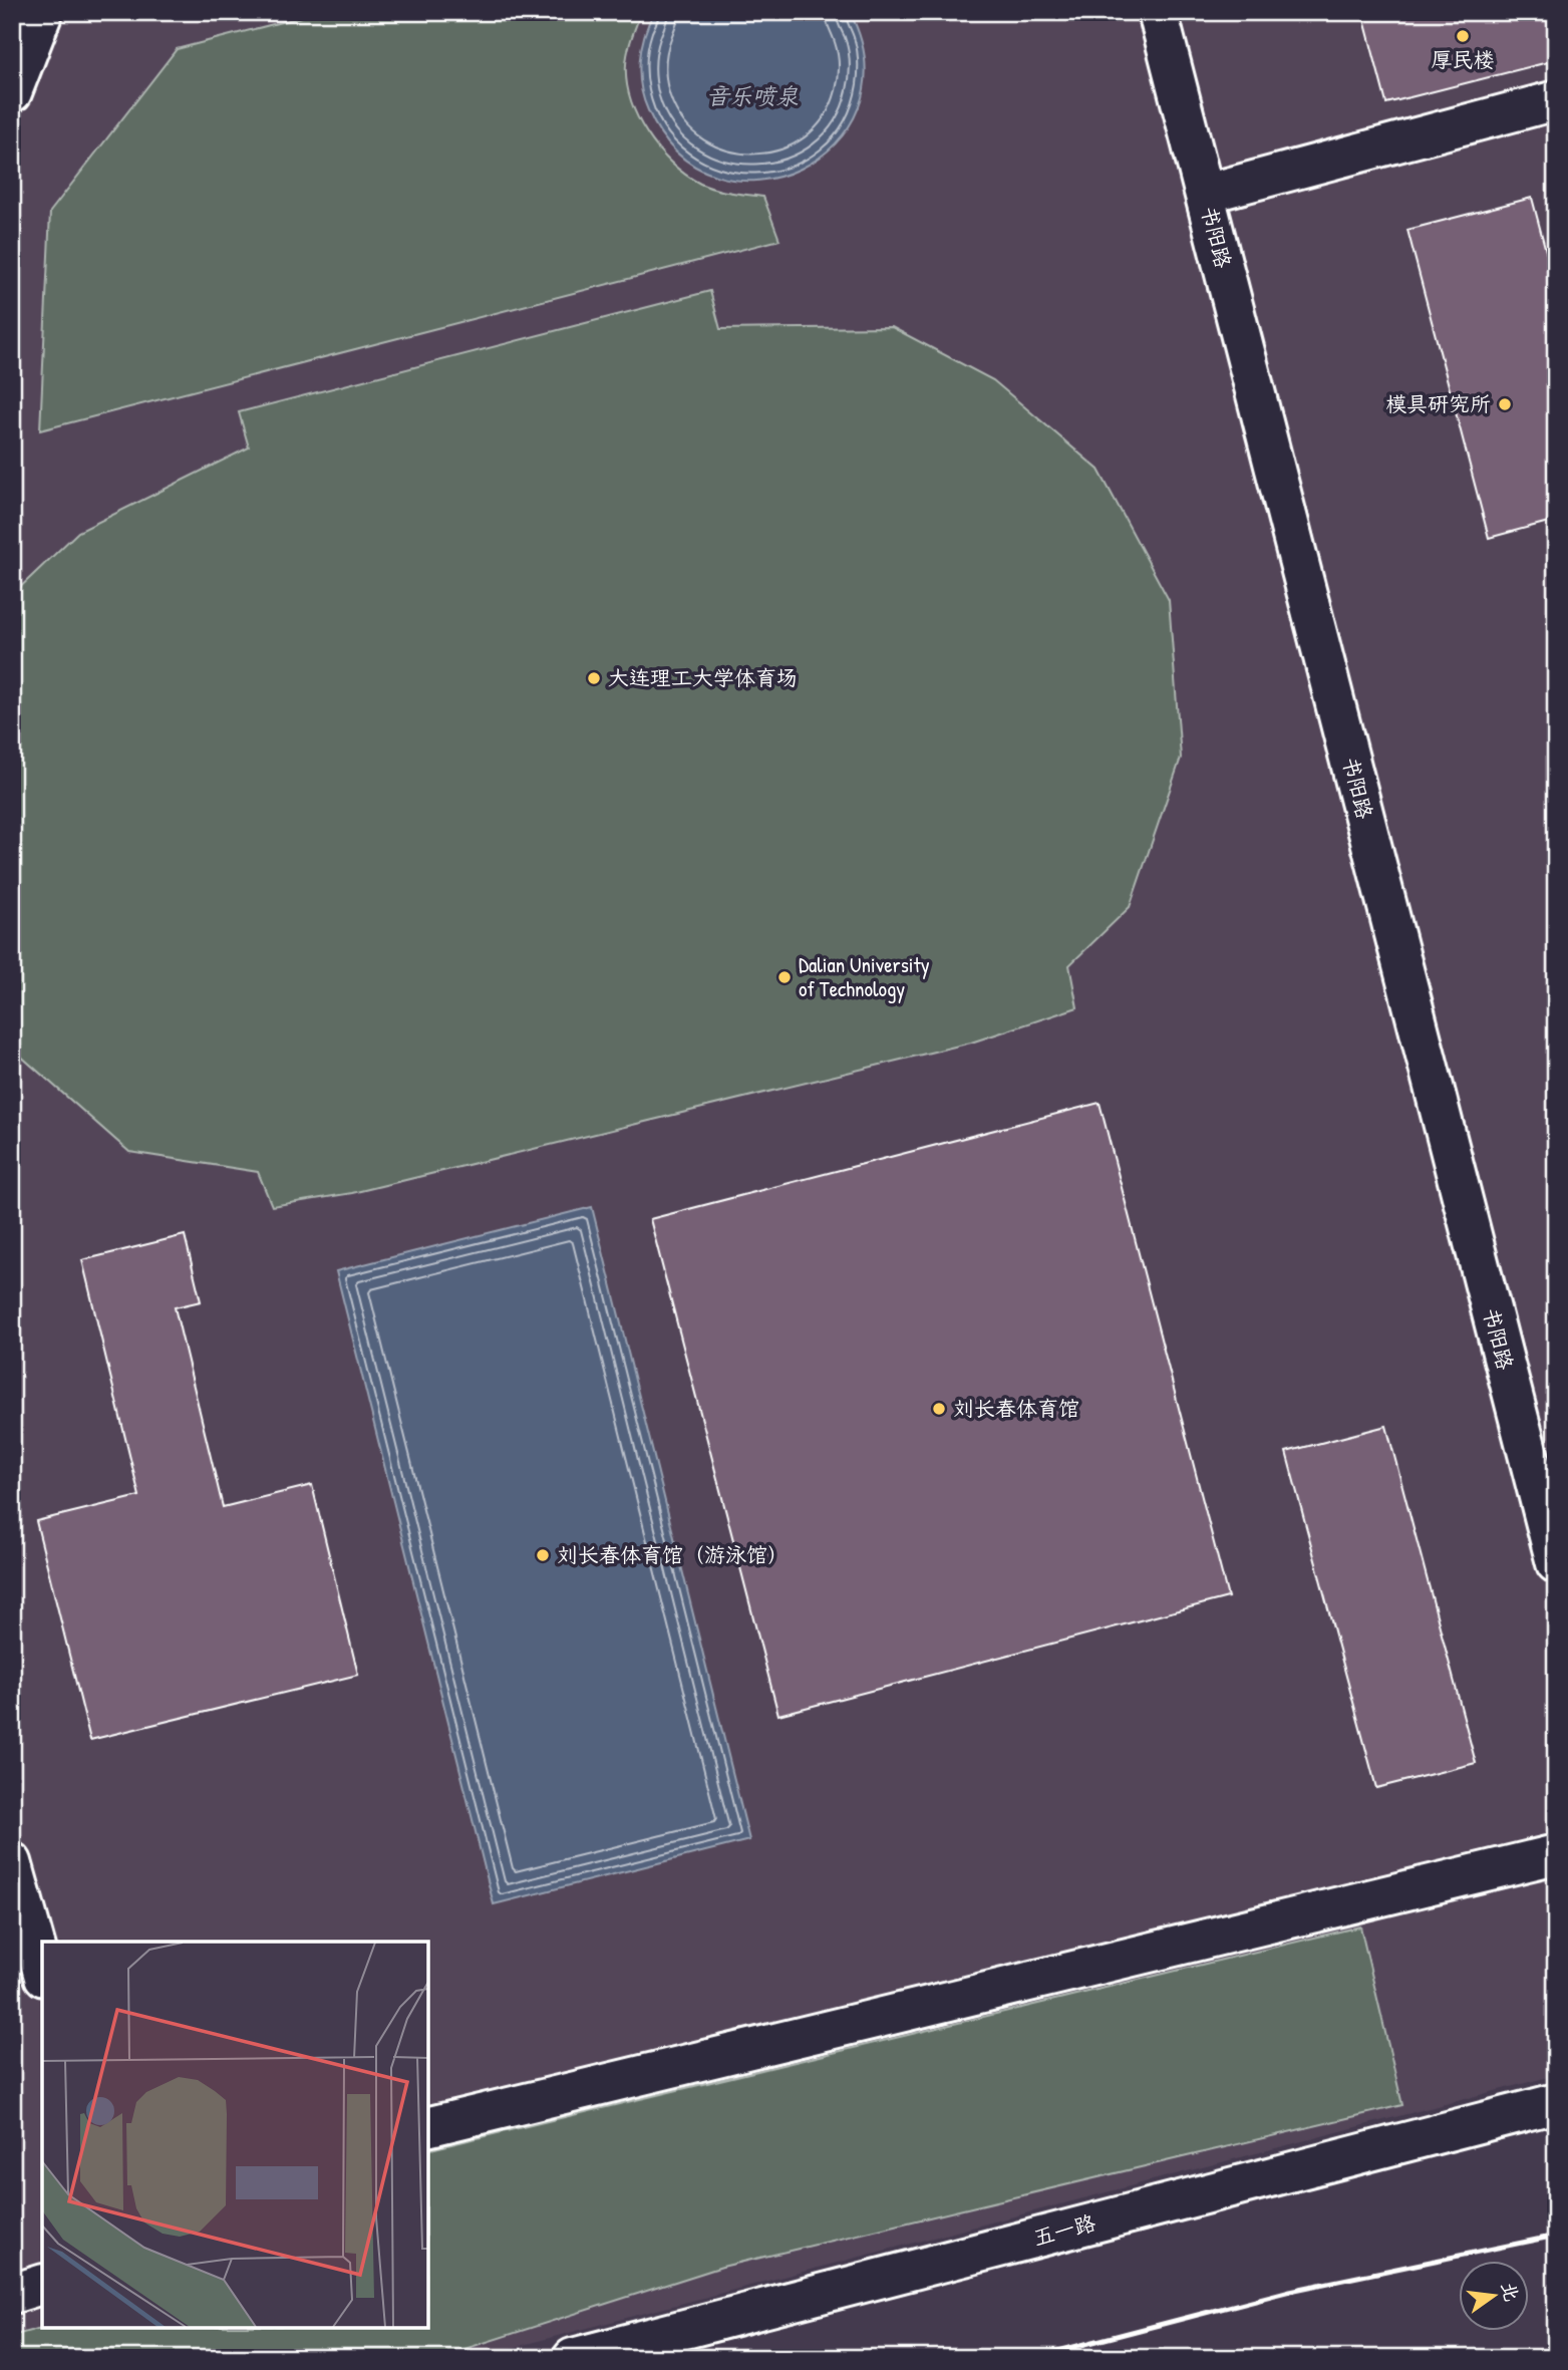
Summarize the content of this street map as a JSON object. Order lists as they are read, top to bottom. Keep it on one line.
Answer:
{"streets":{"street":["书阳路","五一路"]},"water":["音乐喷泉"],"places":["厚民楼","模具研究所","大连理工大学体育场","Dalian University of Technology","刘长春体育馆","刘长春体育馆（游泳馆）"],"north":"right"}
